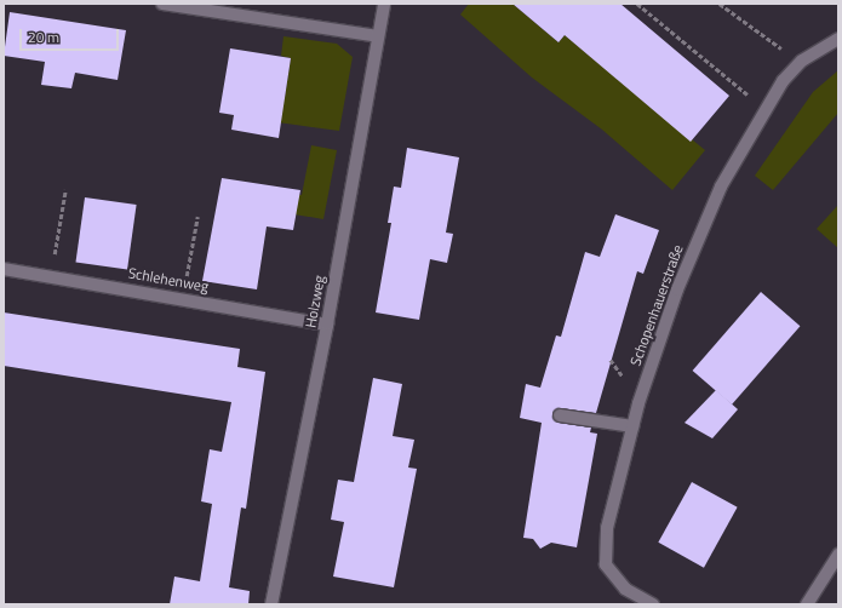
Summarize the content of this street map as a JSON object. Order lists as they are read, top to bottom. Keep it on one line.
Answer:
{"streets":{"street":["Schlehenweg","Holzweg","Schopenhauerstraße"]},"crossings":[["Schlehenweg","Holzweg"]],"scale_bar":"20 m"}
